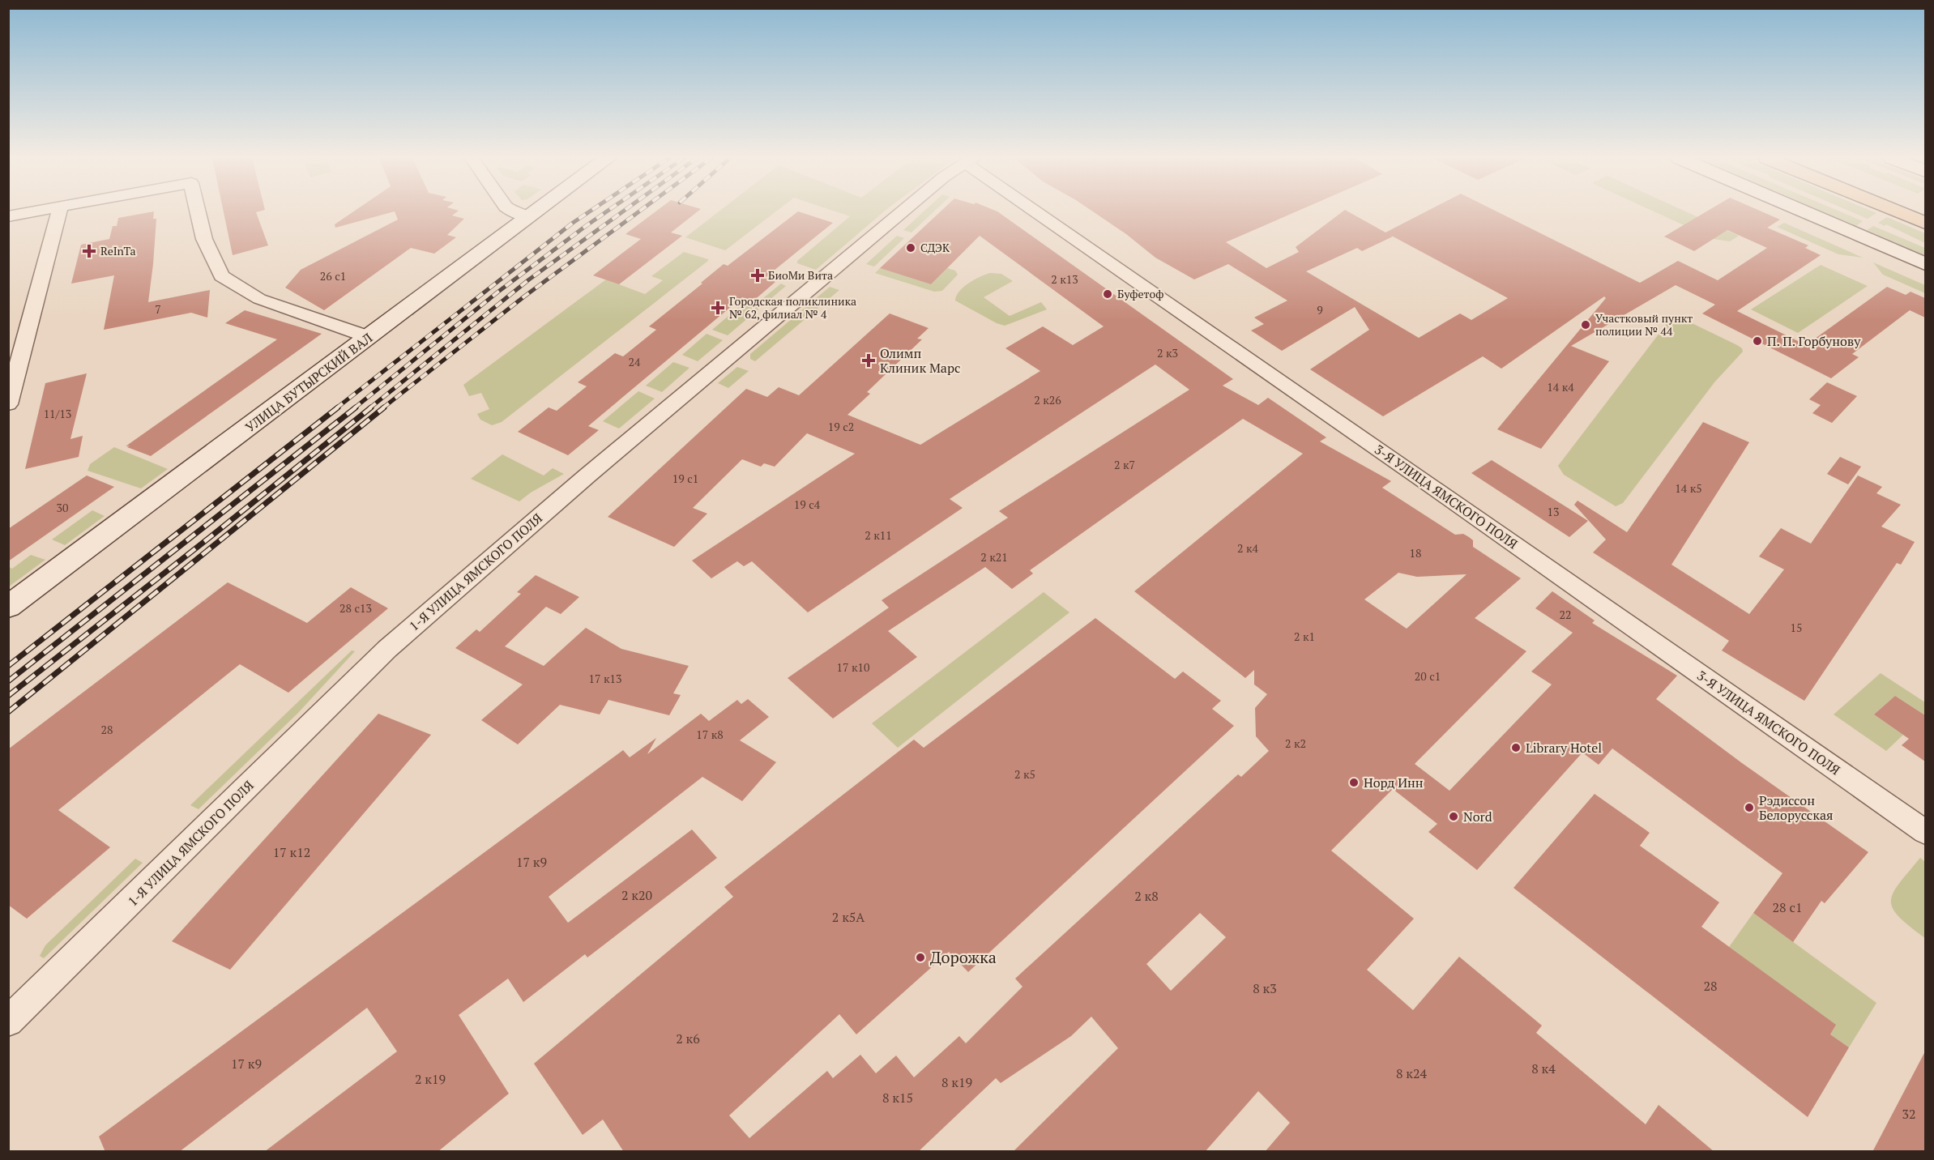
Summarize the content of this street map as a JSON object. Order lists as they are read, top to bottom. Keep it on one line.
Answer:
{"streets":{"street":["УЛИЦА БУТЫРСКИЙ ВАЛ","3-Я УЛИЦА ЯМСКОГО ПОЛЯ","1-Я УЛИЦА ЯМСКОГО ПОЛЯ"]},"places":{"other":["СДЭК","Буфетоф","Участковый пункт полиции № 44","П. П. Горбунову","Library Hotel","Норд Инн","Рэдиссон Белорусская","Nord","Дорожка"],"health":["ReInTa","БиоМи Вита","Городская поликлиника № 62, филиал № 4","Олимп Клиник Марс"]},"house_numbers":["26 с1","2 к13","7","9","2 к3","24","14 к4","2 к26","11/13","19 с2","2 к7","19 с1","14 к5","19 c4","30","13","2 к11","2 к4","18","2 к21","28 с13","22","15","2 к1","17 к10","20 с1","17 к13","28","17 к8","2 к2","2 к5","17 к12","17 к9","2 к20","2 к8","28 с1","2 к5А","28","8 к3","2 к6","17 к9","8 к4","8 к24","2 к19","8 к19","8 к15","32"]}
